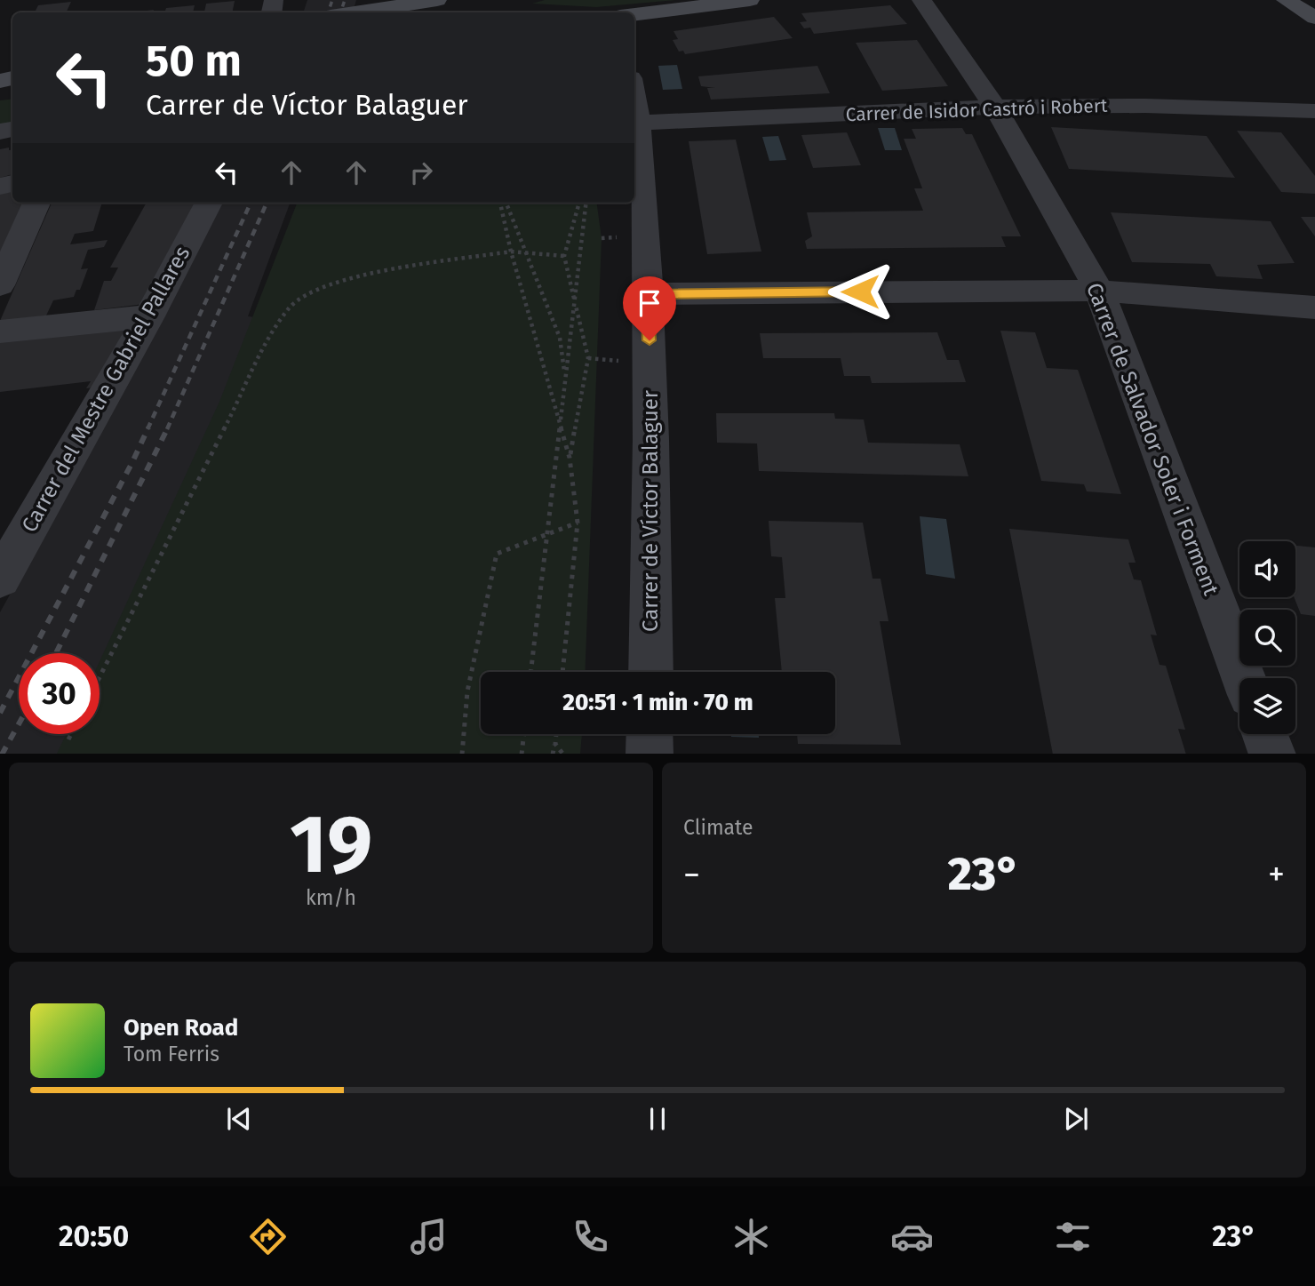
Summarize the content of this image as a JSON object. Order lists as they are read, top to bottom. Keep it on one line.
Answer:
{"streets":{"street":["Carrer de Isidor Castró i Robert","Carrer del Mestre Gabriel Pallares","Carrer de Salvador Soler i Forment","Carrer de Víctor Balaguer"]},"crossings":[["Carrer de Isidor Castró i Robert","Carrer de Salvador Soler i Forment"],["Carrer de Isidor Castró i Robert","Carrer de Víctor Balaguer"]],"page":{"turn":["50 m","Carrer de Víctor Balaguer"],"limit":"30","trip":"20:51 · 1 min · 70 m","tile":[["19","km/h"],"Climate"],"heat":["−","23°","+"],"song":["Open Road","Tom Ferris"],"tabs":["20:50","23°"]}}
